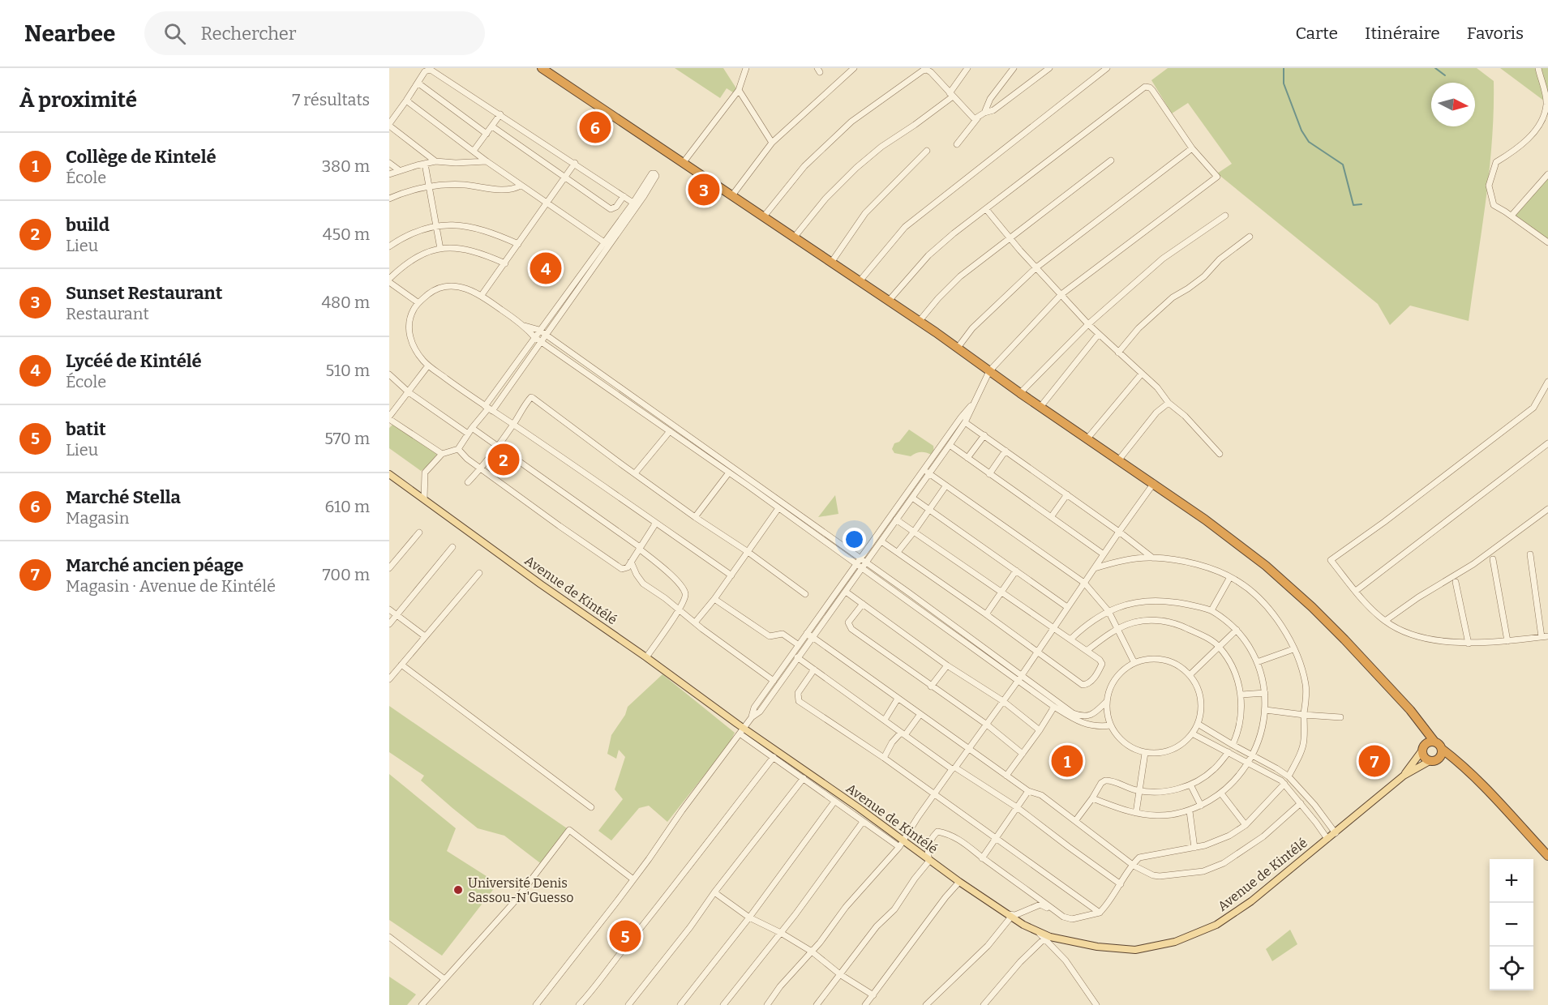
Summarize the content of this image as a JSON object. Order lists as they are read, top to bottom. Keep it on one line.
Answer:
{"streets":{"main road":["Avenue de Kintélé"]},"places":["Université Denis Sassou-N'Guesso"],"north":"right","page":{"header":"Nearbee","search":"Rechercher","nav":["Carte","Itinéraire","Favoris"],"heading":["À proximité","7 résultats"],"pins":["6","3","4","2","1","7","5"],"list":[{"mark":"1","name":"Collège de Kintelé","note":"École","value":"380 m"},{"mark":"2","name":"build","note":"Lieu","value":"450 m"},{"mark":"3","name":"Sunset Restaurant","note":"Restaurant","value":"480 m"},{"mark":"4","name":"Lycéé de Kintélé","note":"École","value":"510 m"},{"mark":"5","name":"batit","note":"Lieu","value":"570 m"},{"mark":"6","name":"Marché Stella","note":"Magasin","value":"610 m"},{"mark":"7","name":"Marché ancien péage","note":"Magasin · Avenue de Kintélé","value":"700 m"}],"map_buttons":["+","−"]}}
